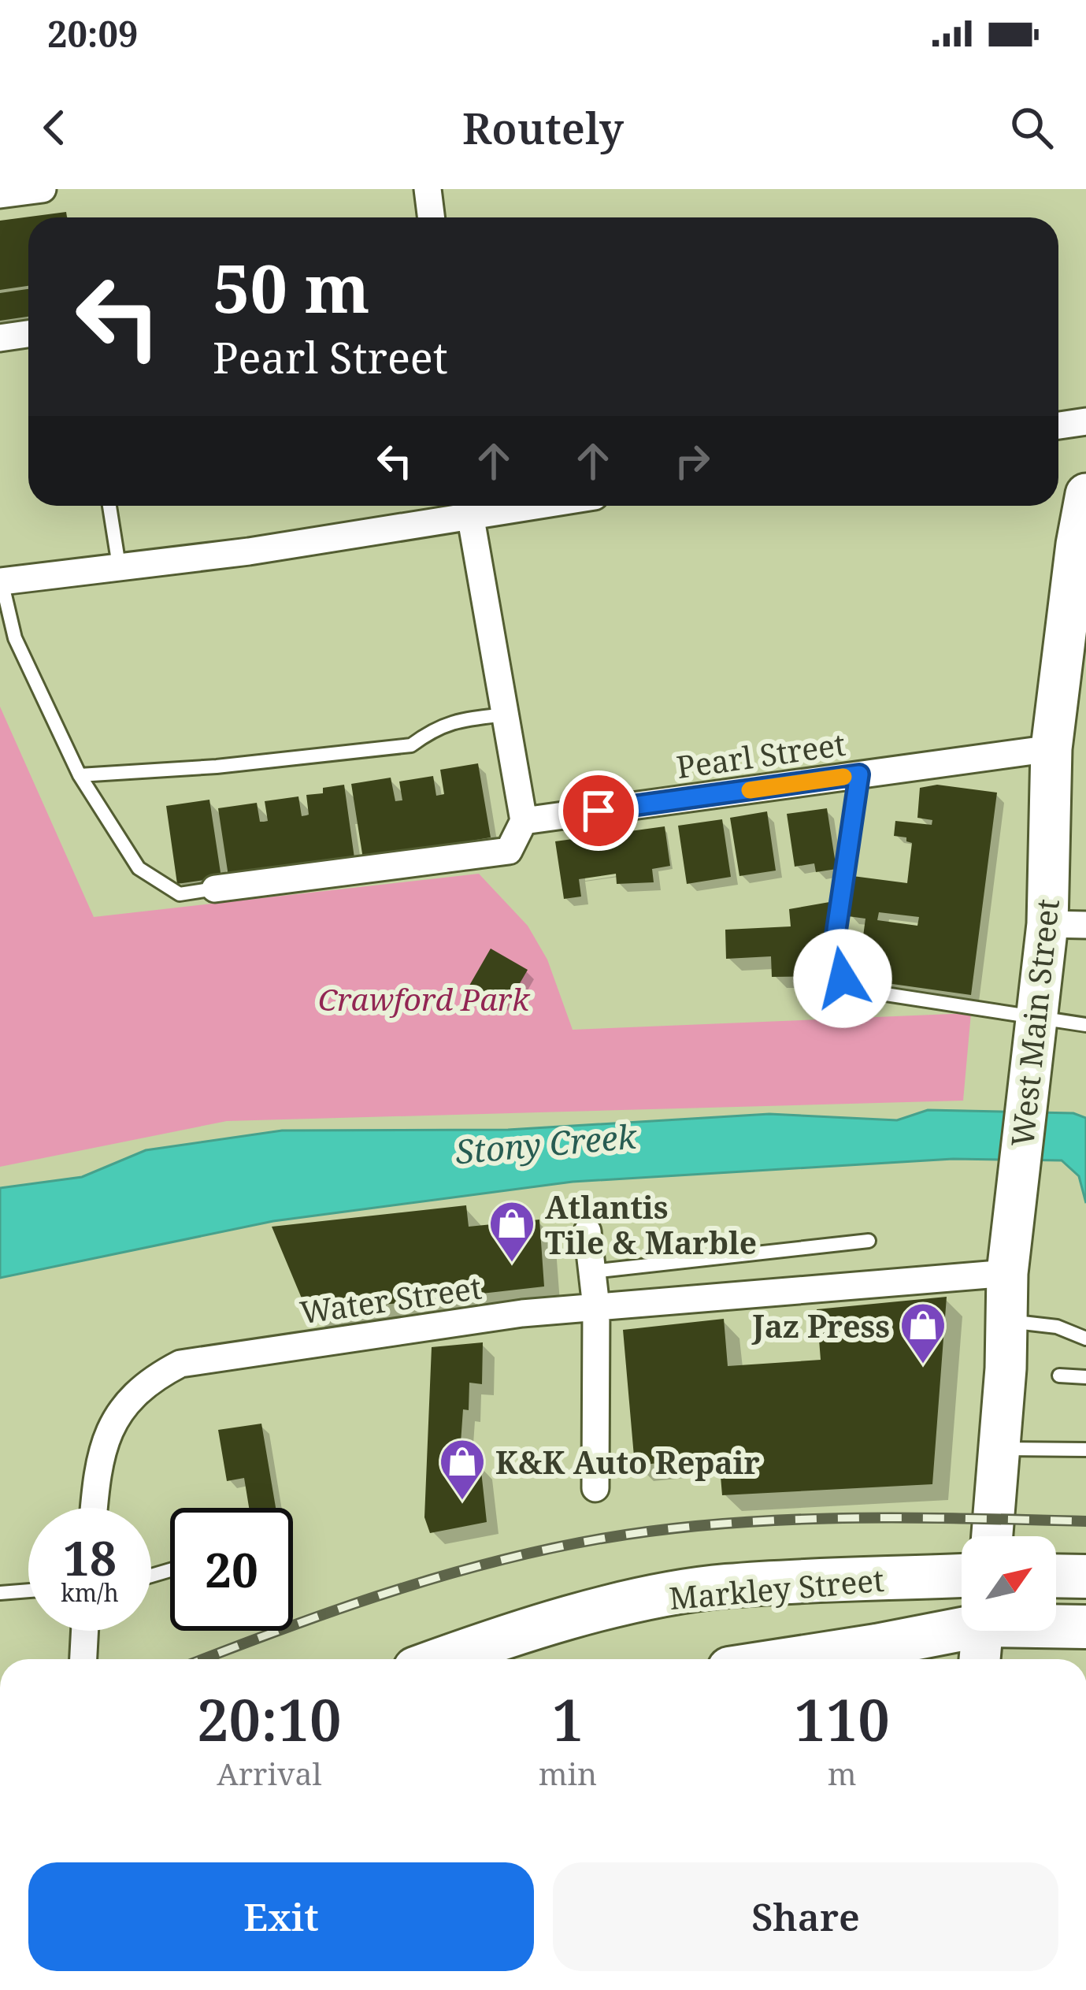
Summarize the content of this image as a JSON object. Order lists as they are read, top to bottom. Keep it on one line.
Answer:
{"streets":{"highway":["Markley Street"],"main road":["West Main Street"],"street":["Pearl Street","Water Street"]},"crossings":[["Pearl Street","West Main Street"],["West Main Street","Water Street"]],"water":["Stony Creek"],"parks":["Crawford Park"],"places":{"shop":["Atlantis Tile & Marble","Jaz Press","K&K Auto Repair"]},"north":"top right","page":{"status":"20:09","header":"Routely","turn":["50 m","Pearl Street"],"speed":"18 km/h","limit":"20","eta":["20:10","Arrival","1","min","110","m"],"buttons":["Exit","Share"]}}
